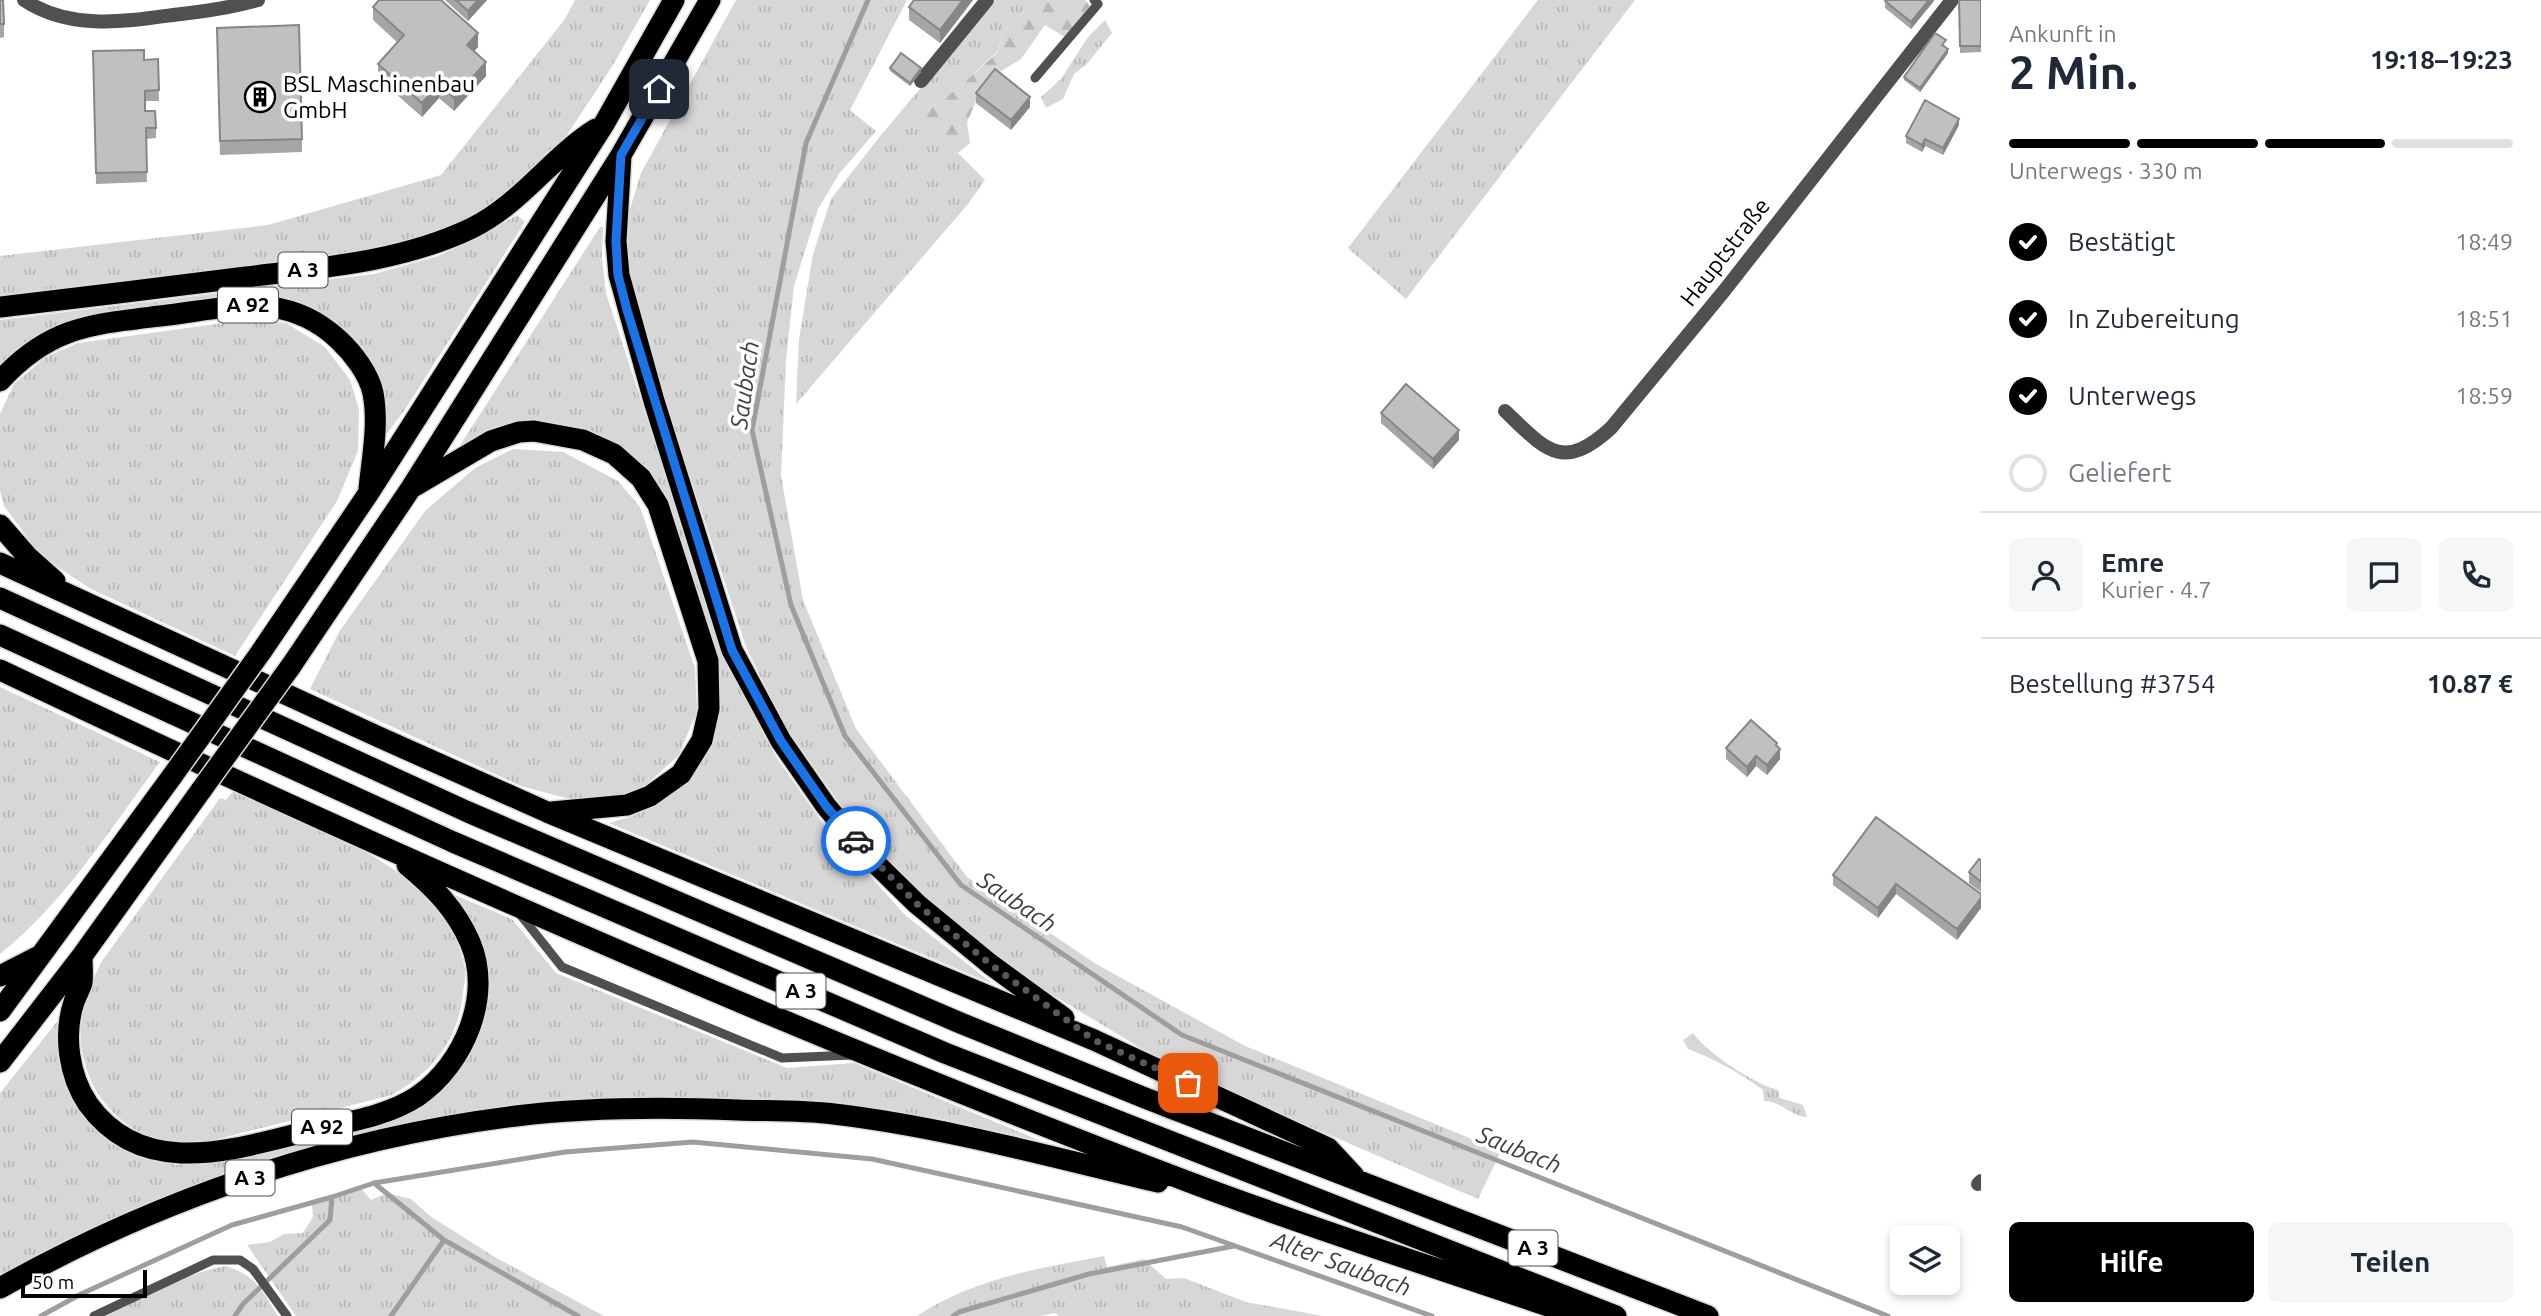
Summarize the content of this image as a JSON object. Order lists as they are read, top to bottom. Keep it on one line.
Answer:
{"streets":{"highway":["A 3","A 92"],"street":["Hauptstraße"]},"crossings":[["A 3","A 92"]],"water":["Saubach","Alter Saubach"],"places":{"building":["BSL Maschinenbau GmbH"]},"scale_bar":"50 m","page":{"heading":["2 Min.","Ankunft in","19:18–19:23"],"panel":["Emre","Kurier · 4.7","Bestellung #3754","10.87 €"],"bar":"Unterwegs · 330 m","list":[["Bestätigt","18:49"],["In Zubereitung","18:51"],["Unterwegs","18:59"],"Geliefert"],"buttons":["Hilfe","Teilen"],"scale":"50 m"}}
